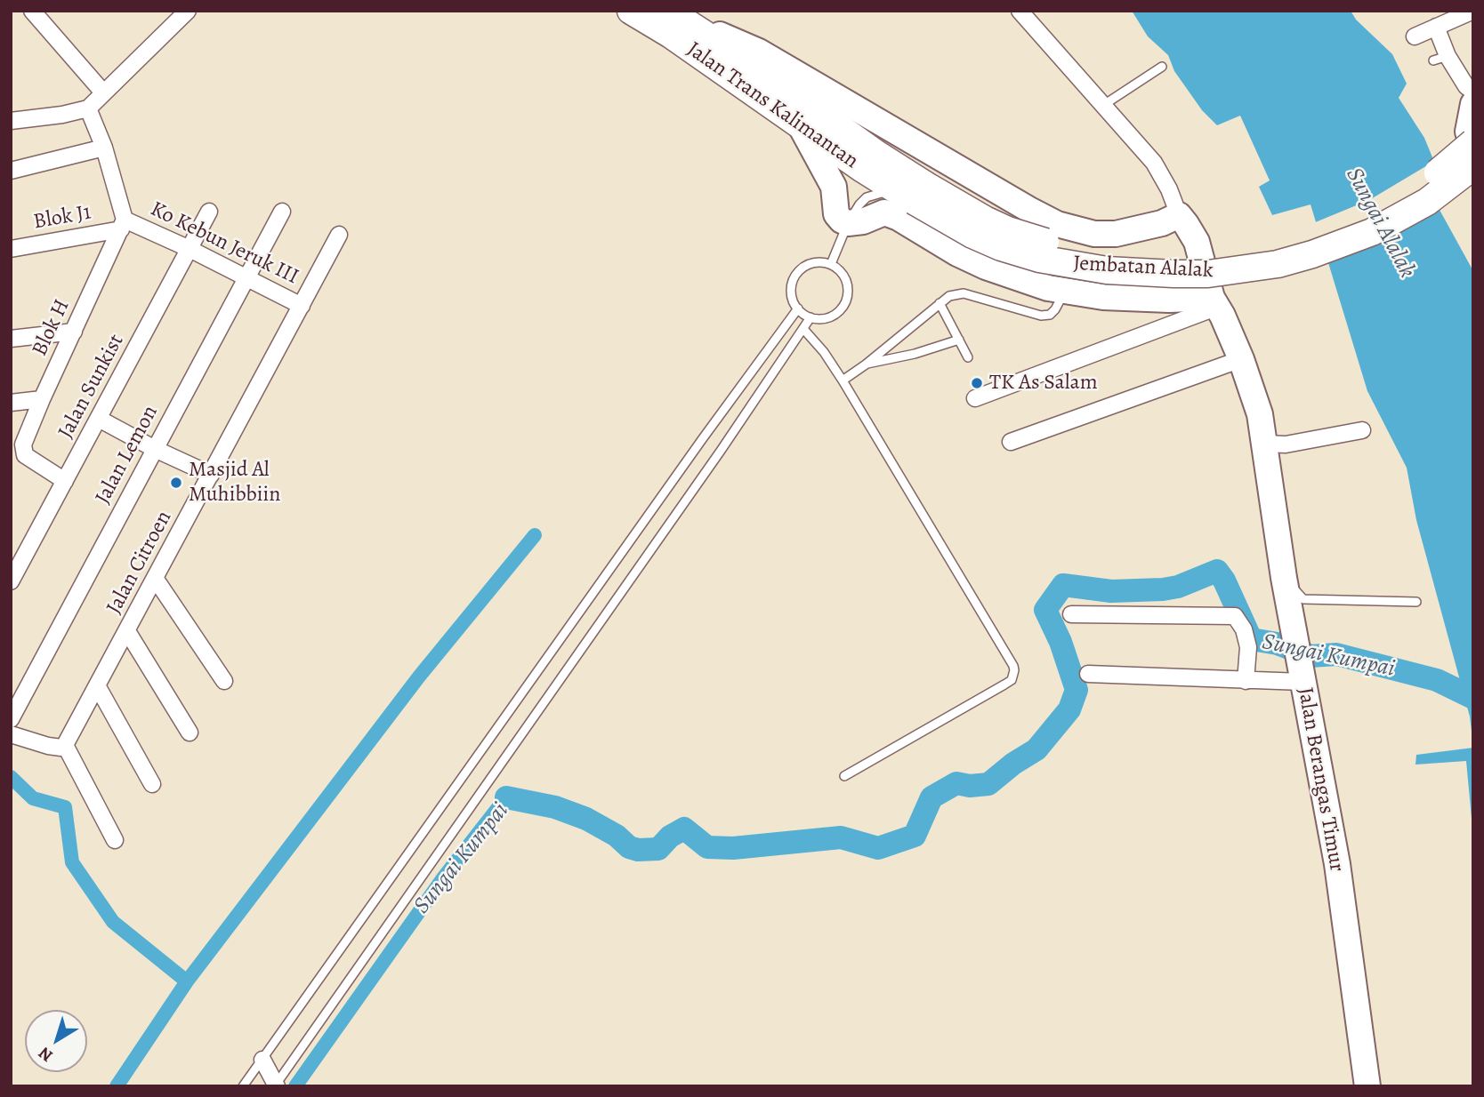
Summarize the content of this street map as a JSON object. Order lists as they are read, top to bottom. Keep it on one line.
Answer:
{"streets":{"highway":["Jalan Trans Kalimantan","Jembatan Alalak"],"main road":["Jalan Berangas Timur"],"street":["Blok J1","Ko Kebun Jeruk III","Blok H","Jalan Sunkist","Jalan Lemon","Jalan Citroen"]},"crossings":[["Jalan Trans Kalimantan","Jembatan Alalak"],["Blok J1","Ko Kebun Jeruk III"],["Blok J1","Blok H"],["Ko Kebun Jeruk III","Blok H"],["Ko Kebun Jeruk III","Jalan Sunkist"],["Ko Kebun Jeruk III","Jalan Lemon"],["Ko Kebun Jeruk III","Jalan Citroen"],["Blok H","Jalan Sunkist"]],"water":["Sungai Alalak","Sungai Kumpai"],"places":["TK As Salam","Masjid Al Muhibbiin"],"north":"bottom left"}
